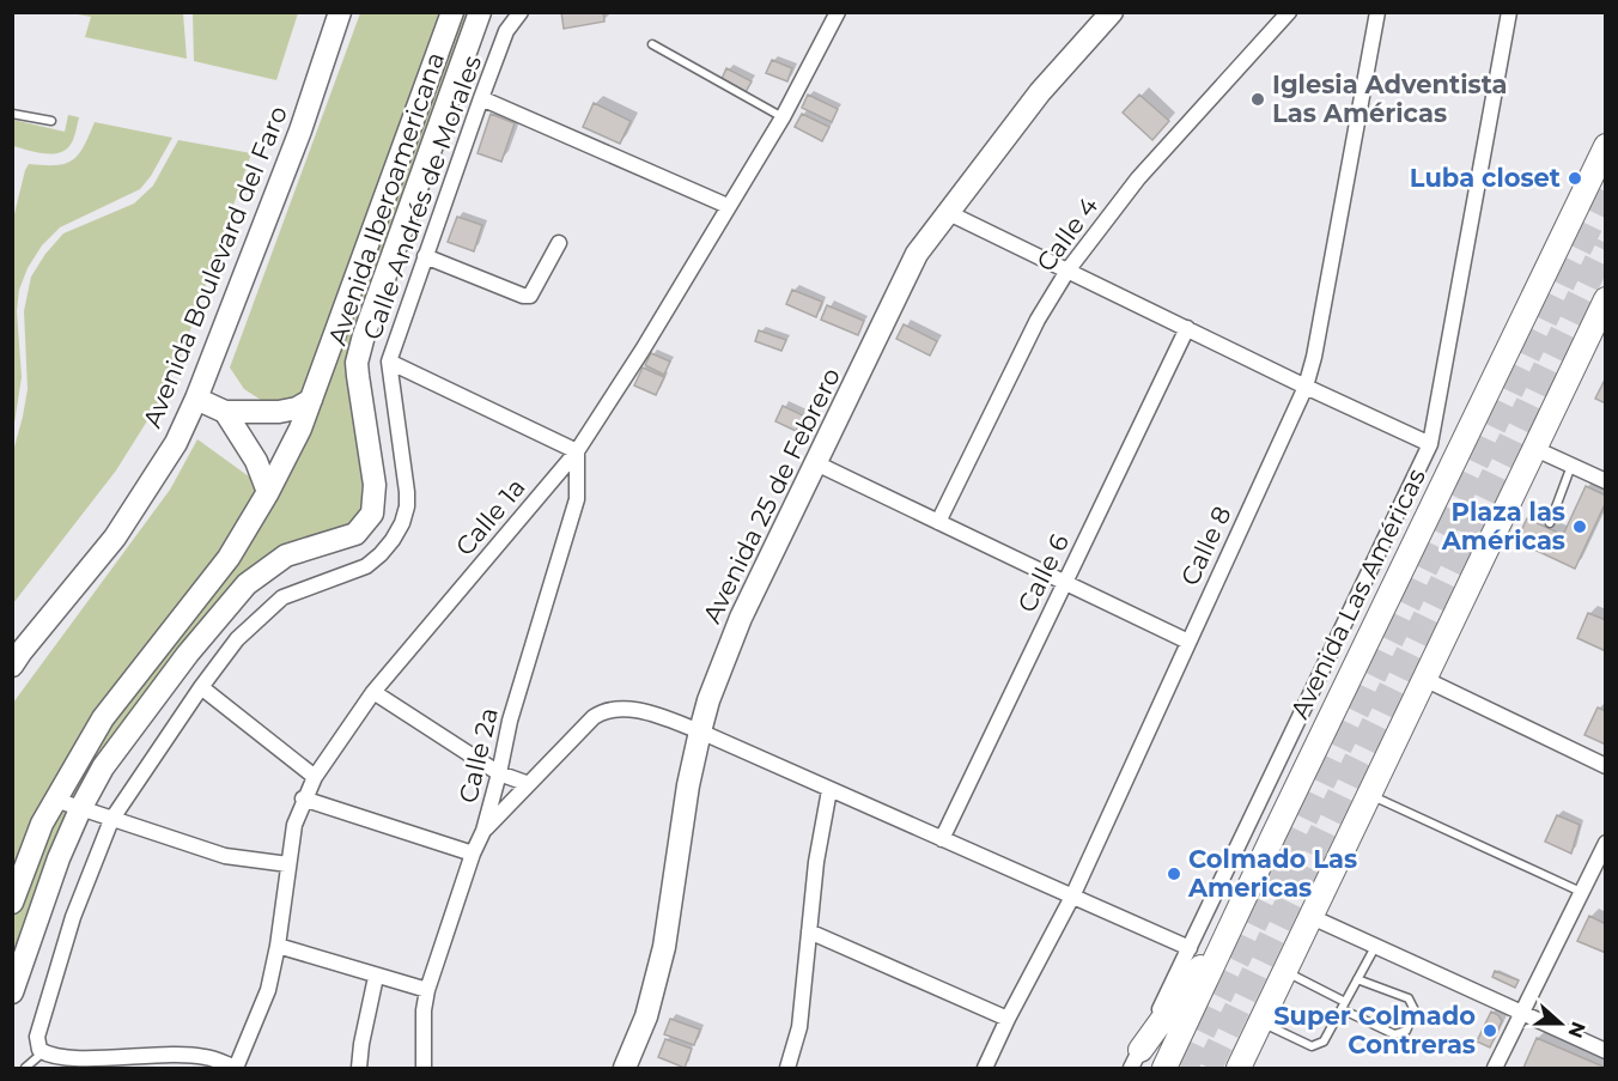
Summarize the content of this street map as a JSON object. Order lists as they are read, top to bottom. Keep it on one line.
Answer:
{"streets":{"main road":["Avenida Las Américas"],"street":["Calle Andrés de Morales","Avenida Iberoamericana","Calle 4","Avenida Boulevard del Faro","Avenida 25 de Febrero","Calle 1a","Calle 8","Calle 6","Calle 2a"]},"crossings":[["Calle 1a","Calle 2a"]],"places":["Iglesia Adventista Las Américas","Luba closet","Plaza las Américas","Colmado Las Americas","Super Colmado Contreras"],"north":"right"}
